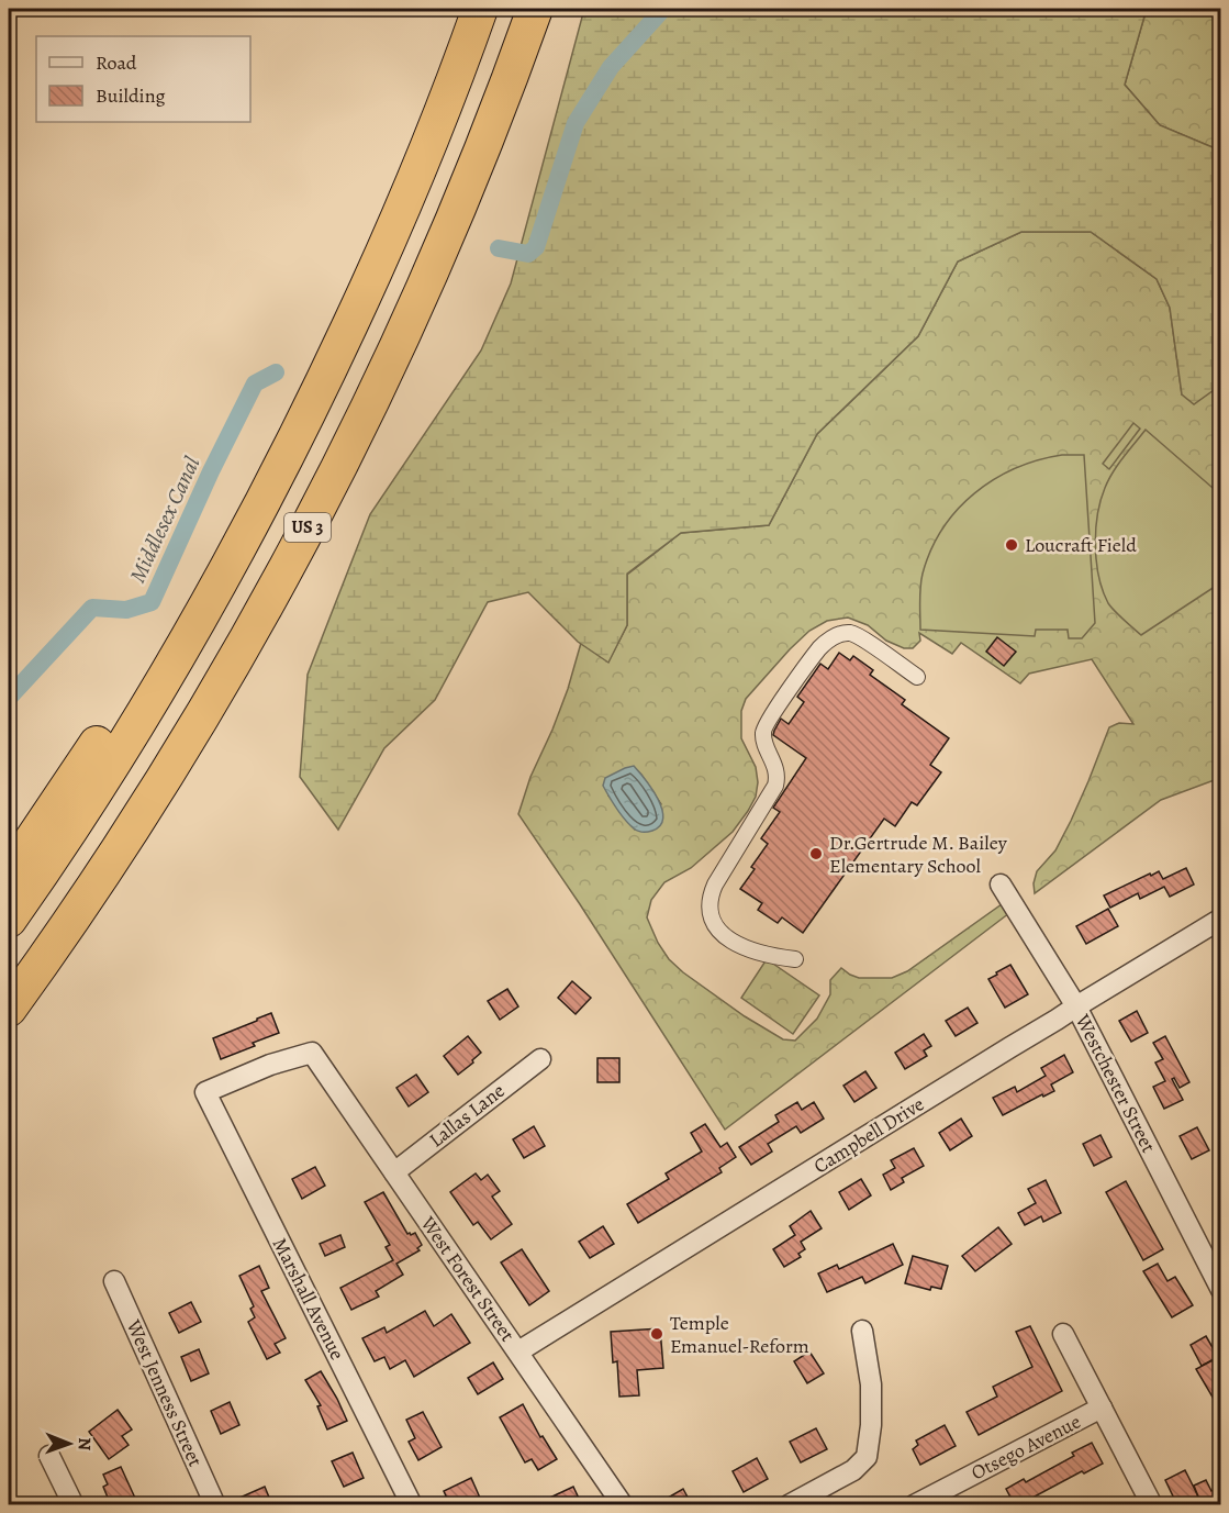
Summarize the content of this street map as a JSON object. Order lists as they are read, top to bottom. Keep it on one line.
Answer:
{"streets":{"highway":["US 3"],"street":["Westchester Street","Lallas Lane","Campbell Drive","West Forest Street","Marshall Avenue","West Jenness Street","Otsego Avenue"]},"crossings":[["Westchester Street","Campbell Drive"],["Lallas Lane","West Forest Street"],["Campbell Drive","West Forest Street"],["West Forest Street","Marshall Avenue"]],"water":["Middlesex Canal"],"places":["Loucraft Field","Dr.Gertrude M. Bailey Elementary School","Temple Emanuel-Reform"],"legend":["Road","Building"],"north":"right"}
